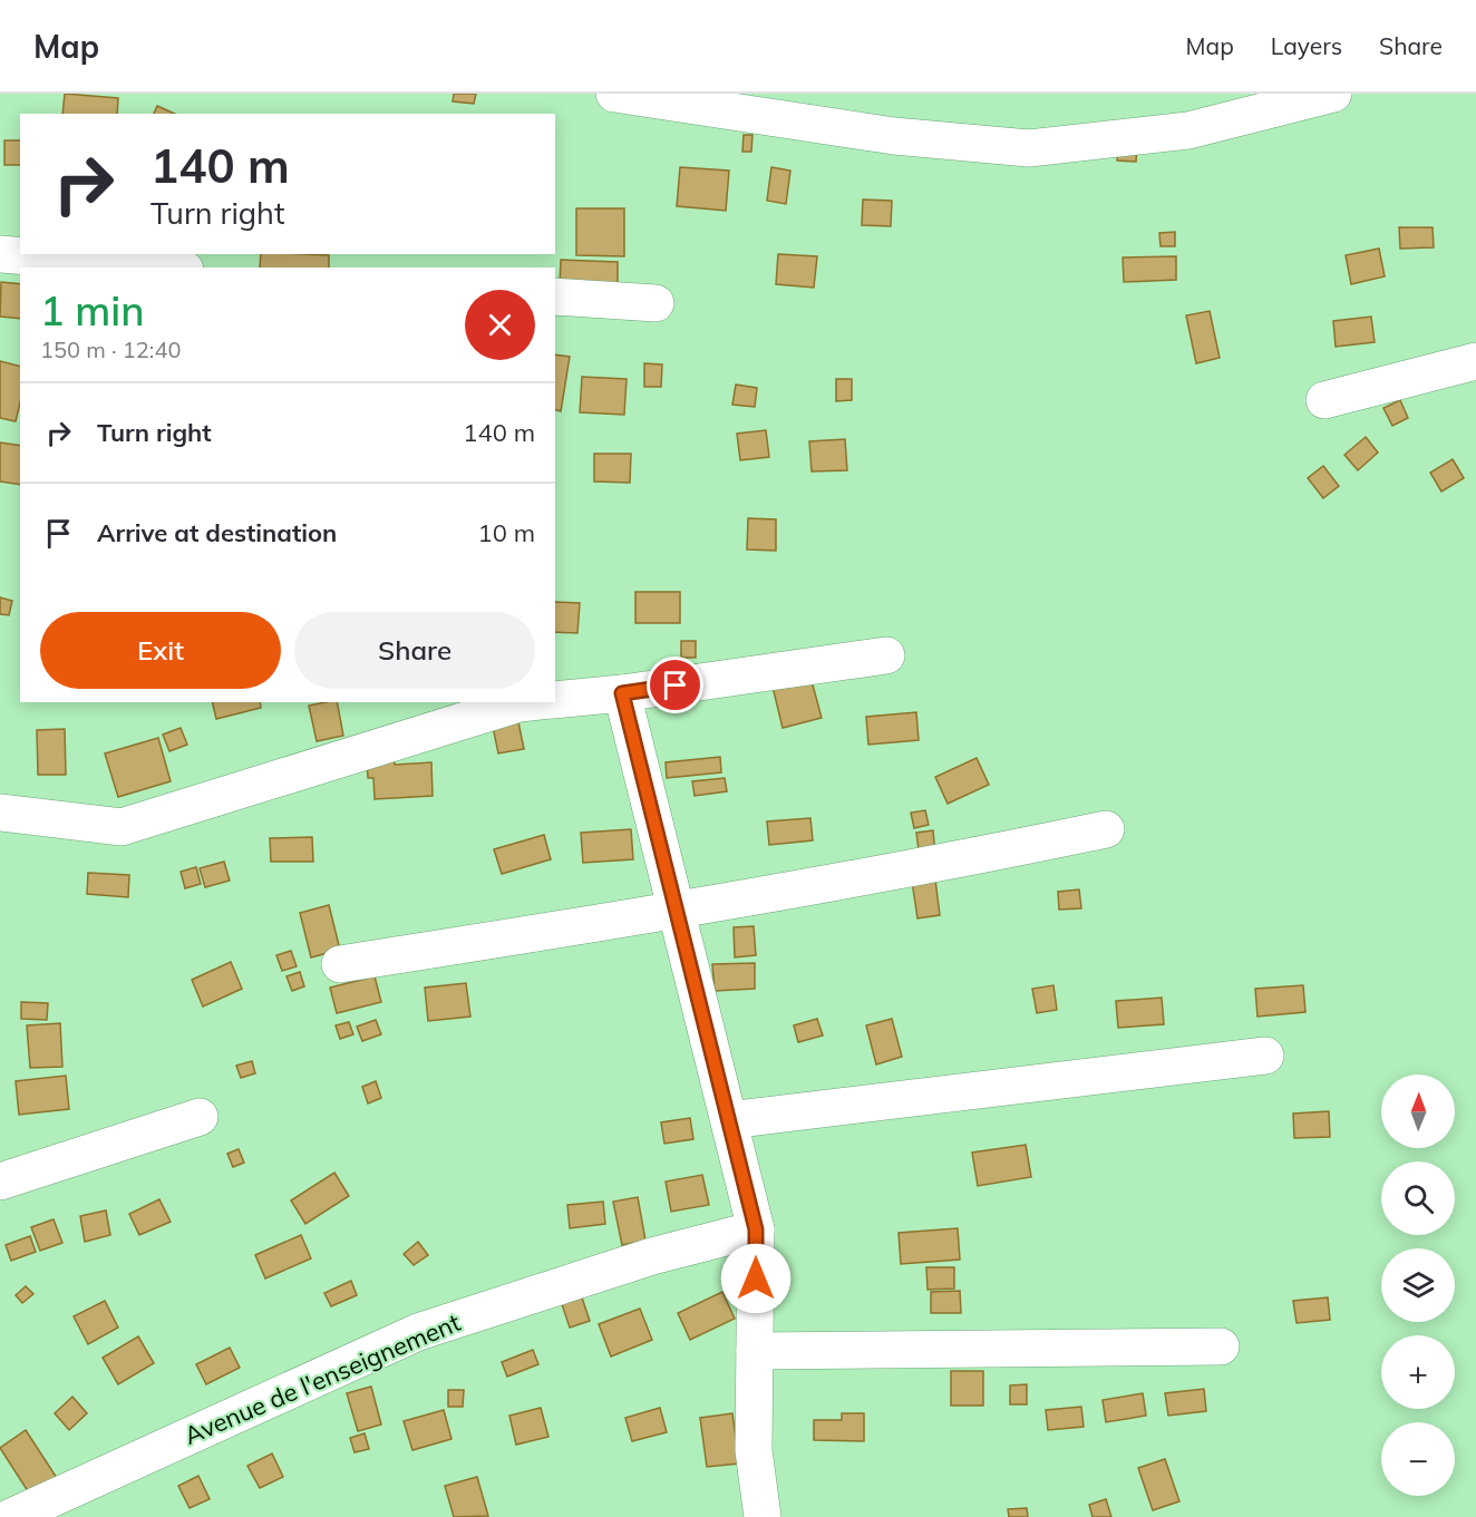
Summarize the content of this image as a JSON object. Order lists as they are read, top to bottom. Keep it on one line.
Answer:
{"streets":{"street":["Avenue de l'enseignement"]},"north":"top","page":{"header":"Map","nav":["Map","Layers","Share"],"turn":["140 m","Turn right"],"heading":["1 min","150 m · 12:40"],"list":[{"name":"Turn right","value":"140 m"},{"name":"Arrive at destination","value":"10 m"}],"buttons":["Exit","Share"],"map_buttons":["+","−"]}}
